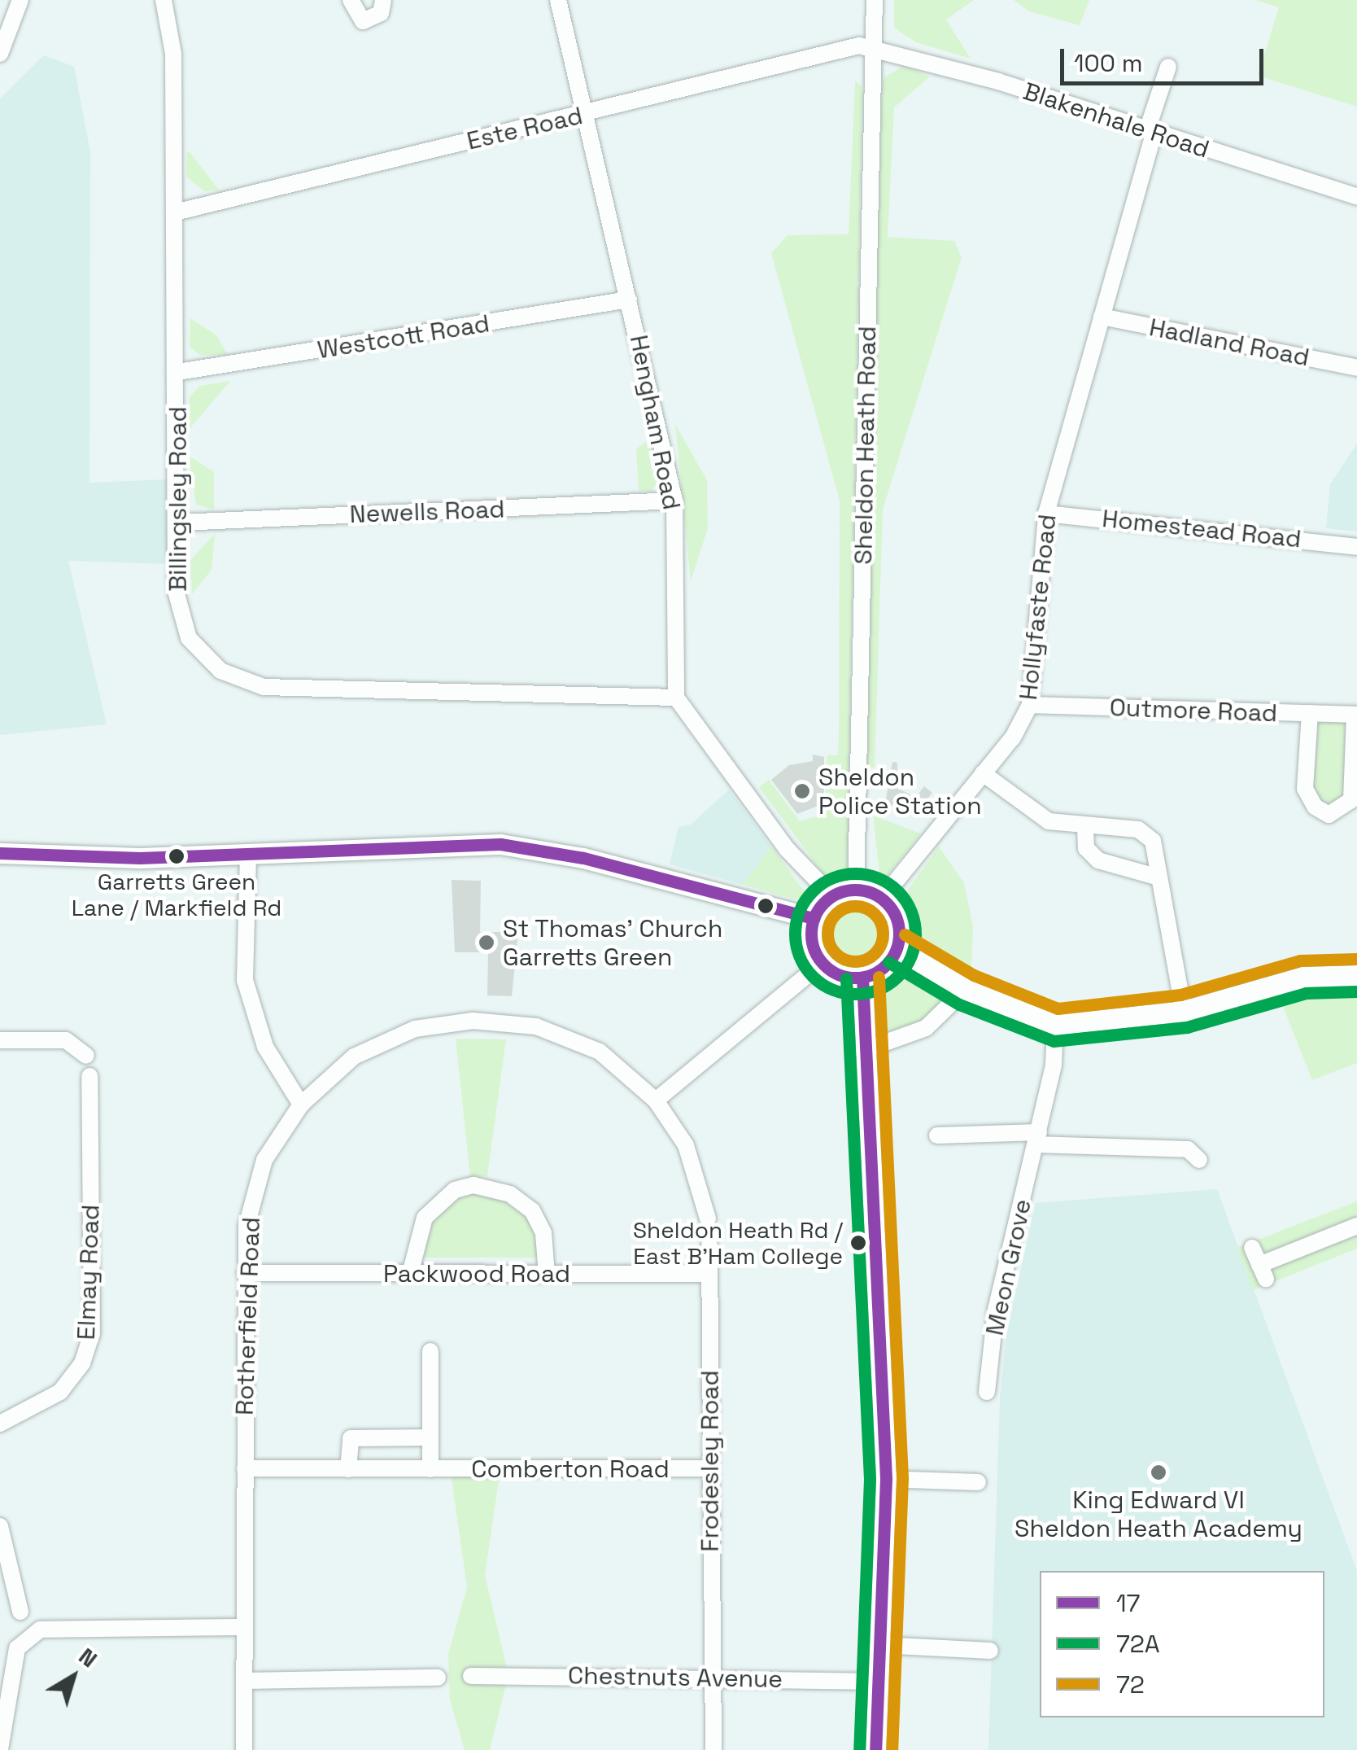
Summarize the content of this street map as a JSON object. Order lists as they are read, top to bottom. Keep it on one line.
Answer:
{"streets":{"street":["Blakenhale Road","Este Road","Westcott Road","Hadland Road","Hengham Road","Sheldon Heath Road","Billingsley Road","Newells Road","Homestead Road","Hollyfaste Road","Outmore Road","Meon Grove","Elmay Road","Packwood Road","Rotherfield Road","Frodesley Road","Comberton Road","Chestnuts Avenue"]},"crossings":[["Blakenhale Road","Este Road"],["Blakenhale Road","Sheldon Heath Road"],["Blakenhale Road","Hollyfaste Road"],["Este Road","Hengham Road"],["Este Road","Sheldon Heath Road"],["Este Road","Billingsley Road"],["Westcott Road","Hengham Road"],["Westcott Road","Billingsley Road"],["Hadland Road","Hollyfaste Road"],["Hengham Road","Billingsley Road"],["Hengham Road","Newells Road"],["Sheldon Heath Road","Hollyfaste Road"],["Billingsley Road","Newells Road"],["Homestead Road","Hollyfaste Road"],["Hollyfaste Road","Outmore Road"],["Packwood Road","Rotherfield Road"],["Packwood Road","Frodesley Road"],["Rotherfield Road","Comberton Road"],["Frodesley Road","Comberton Road"],["Frodesley Road","Chestnuts Avenue"]],"places":["Sheldon Police Station","Garretts Green Lane / Markfield Rd","St Thomas' Church Garretts Green","Sheldon Heath Rd / East B'Ham College","King Edward VI Sheldon Heath Academy"],"lines":["transit line 17","transit line 72A","transit line 72"],"legend":["17","72A","72"],"scale_bar":"100 m","north":"top right"}
